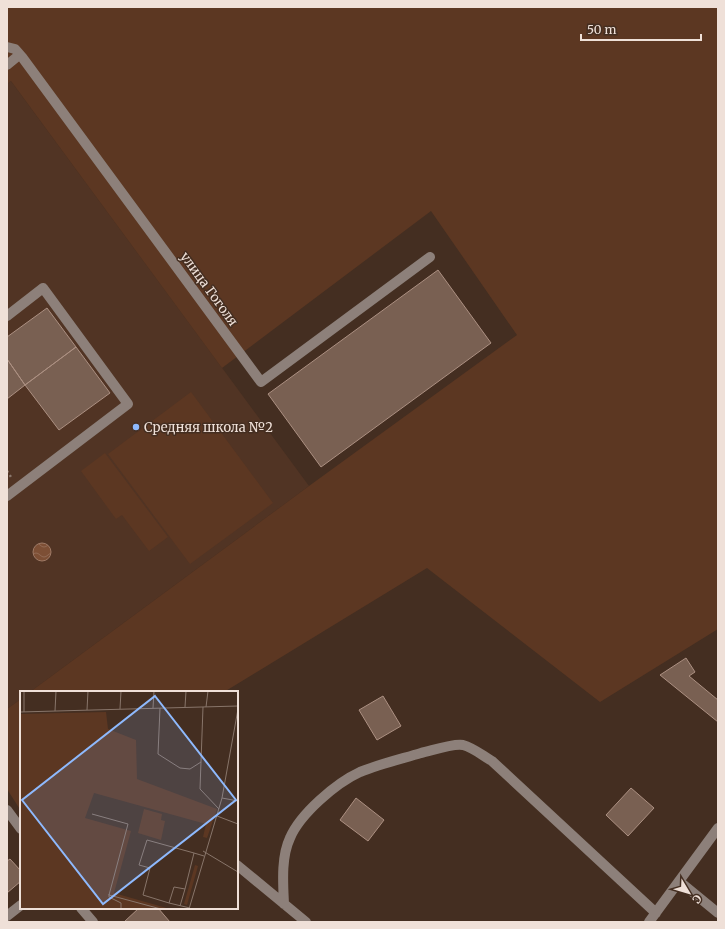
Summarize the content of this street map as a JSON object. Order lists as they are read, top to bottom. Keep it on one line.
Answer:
{"streets":{"street":["улица Гоголя"]},"places":["Средняя школа №2"],"scale_bar":"50 m","north":"bottom right"}
